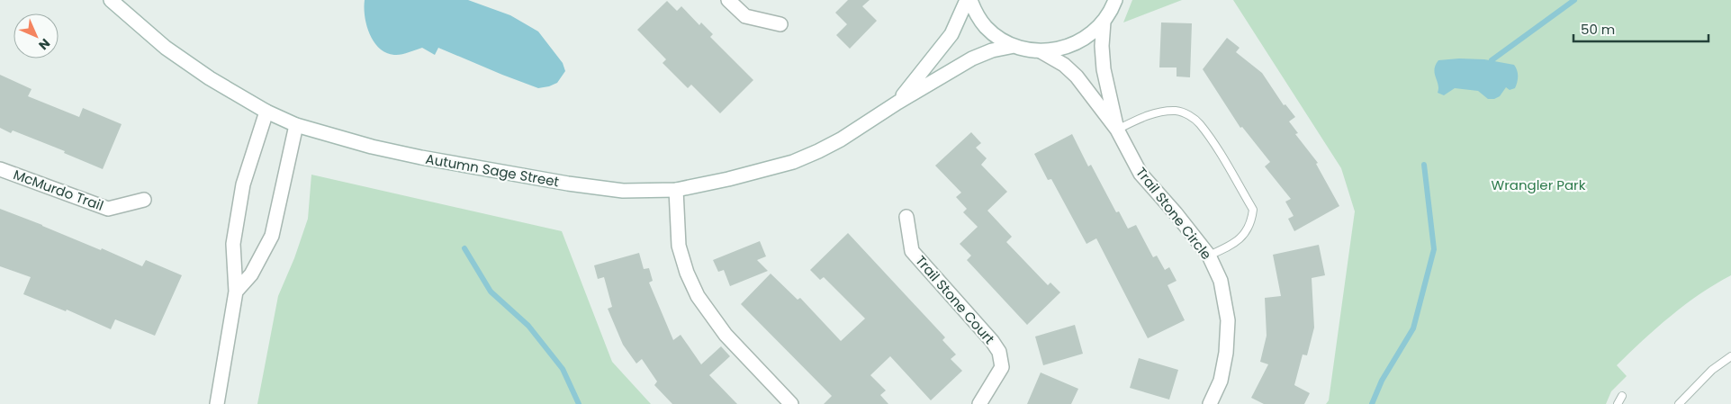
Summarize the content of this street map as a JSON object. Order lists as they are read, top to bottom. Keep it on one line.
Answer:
{"streets":{"street":["Autumn Sage Street","McMurdo Trail","Trail Stone Circle","Trail Stone Court"]},"parks":["Wrangler Park"],"scale_bar":"50 m","north":"bottom right"}
